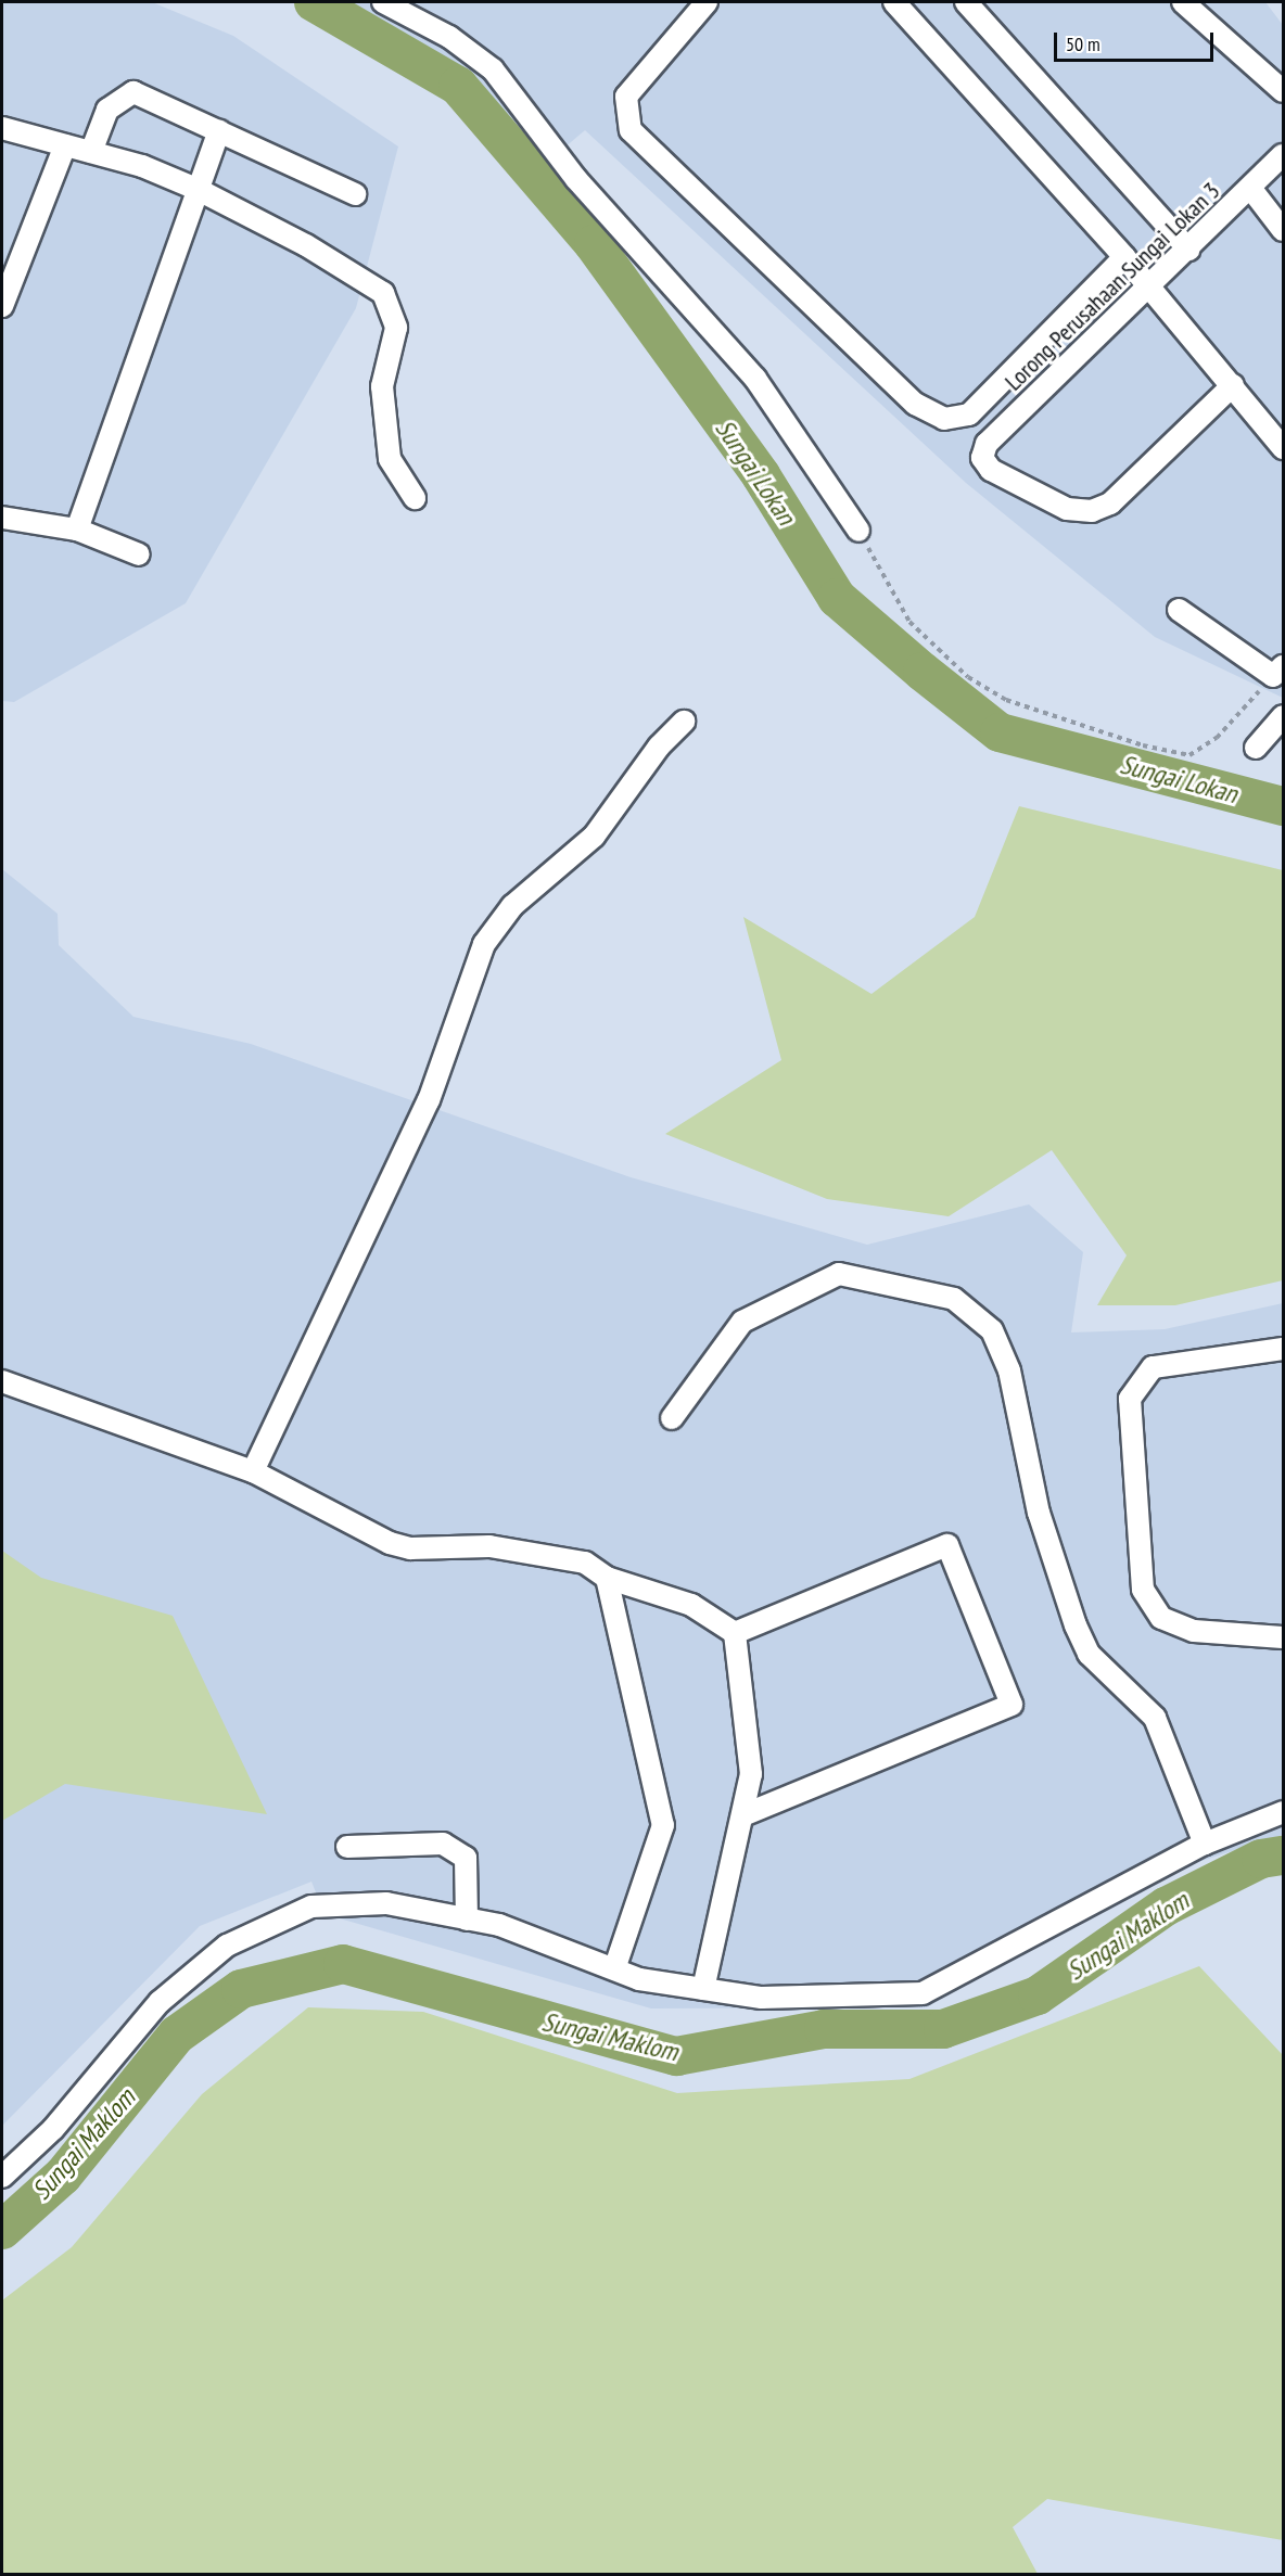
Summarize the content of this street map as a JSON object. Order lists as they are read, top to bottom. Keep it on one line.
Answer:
{"streets":{"street":["Lorong Perusahaan Sungai Lokan 3"]},"water":["Sungai Lokan","Sungai Maklom"],"scale_bar":"50 m"}
